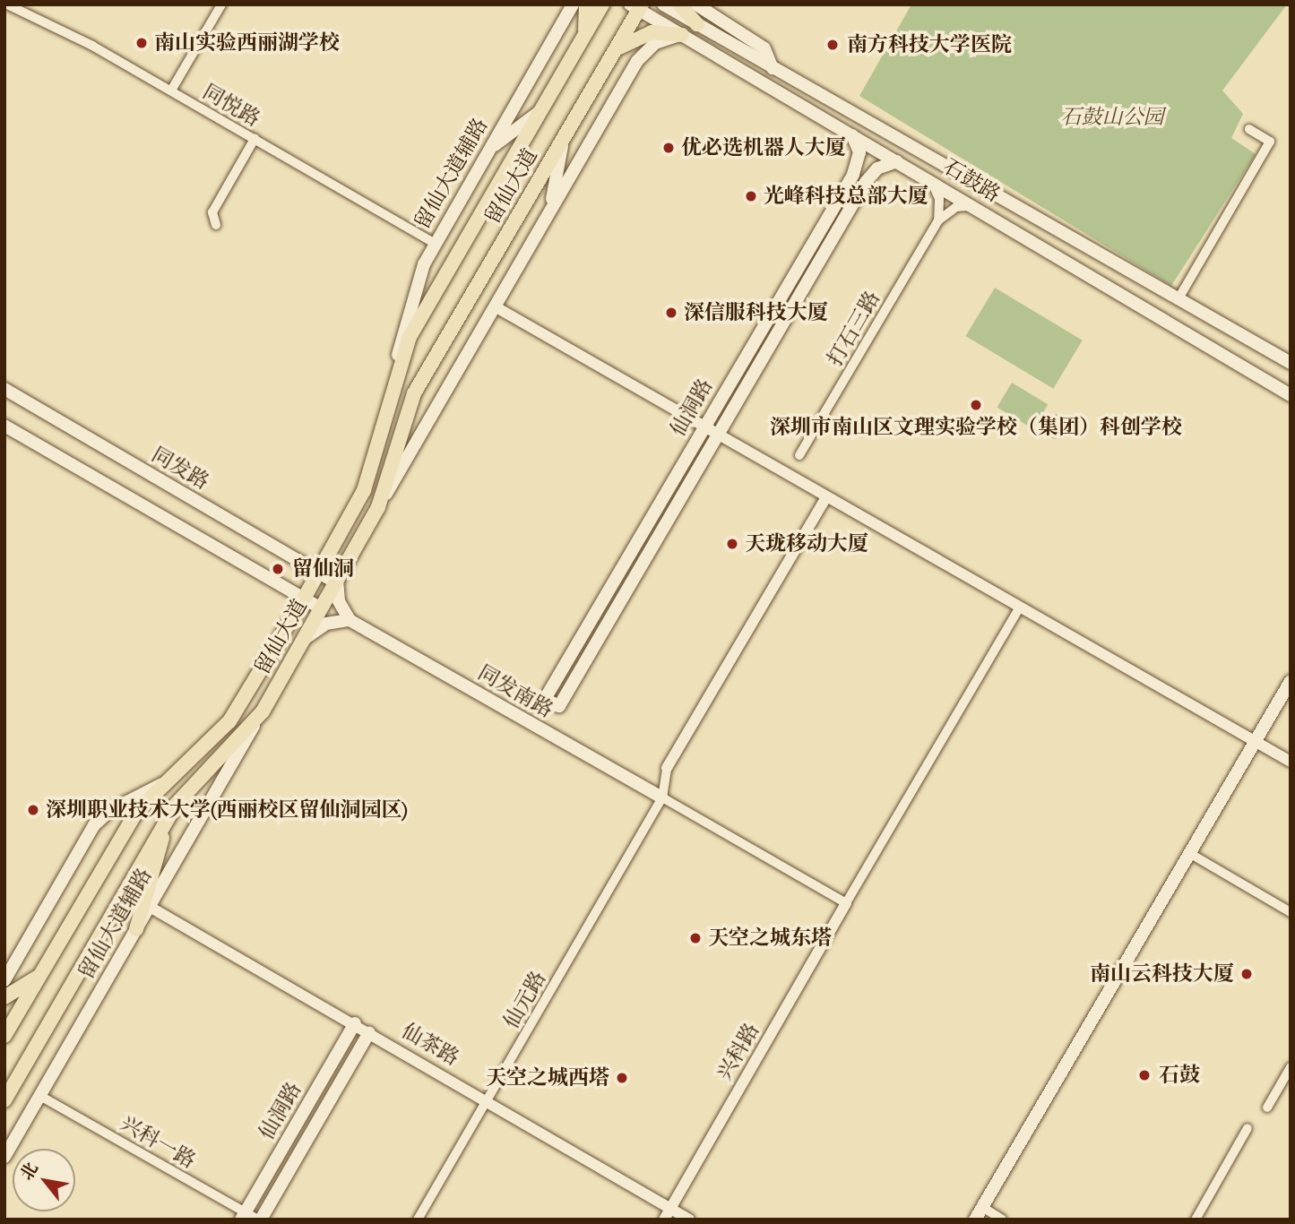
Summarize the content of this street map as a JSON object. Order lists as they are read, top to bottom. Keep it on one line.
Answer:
{"streets":{"main road":["留仙大道辅路","石鼓路","留仙大道","仙洞路","同发路","同发南路"],"street":["同悦路","打石三路","仙元路","仙茶路","兴科路","兴科一路"]},"crossings":[["同悦路","留仙大道辅路"],["留仙大道辅路","留仙大道"],["留仙大道辅路","仙茶路"],["留仙大道辅路","兴科一路"],["石鼓路","留仙大道"],["石鼓路","仙洞路"],["留仙大道","同发路"],["仙洞路","仙茶路"],["仙洞路","兴科一路"],["同发南路","仙元路"],["仙元路","仙茶路"],["仙茶路","兴科路"]],"parks":["石鼓山公园"],"places":["南山实验西丽湖学校","南方科技大学医院","优必选机器人大厦","光峰科技总部大厦","深信服科技大厦","深圳市南山区文理实验学校（集团）科创学校","天珑移动大厦","留仙洞","深圳职业技术大学(西丽校区留仙洞园区)","天空之城东塔","南山云科技大厦","石鼓","天空之城西塔"],"north":"top left"}
